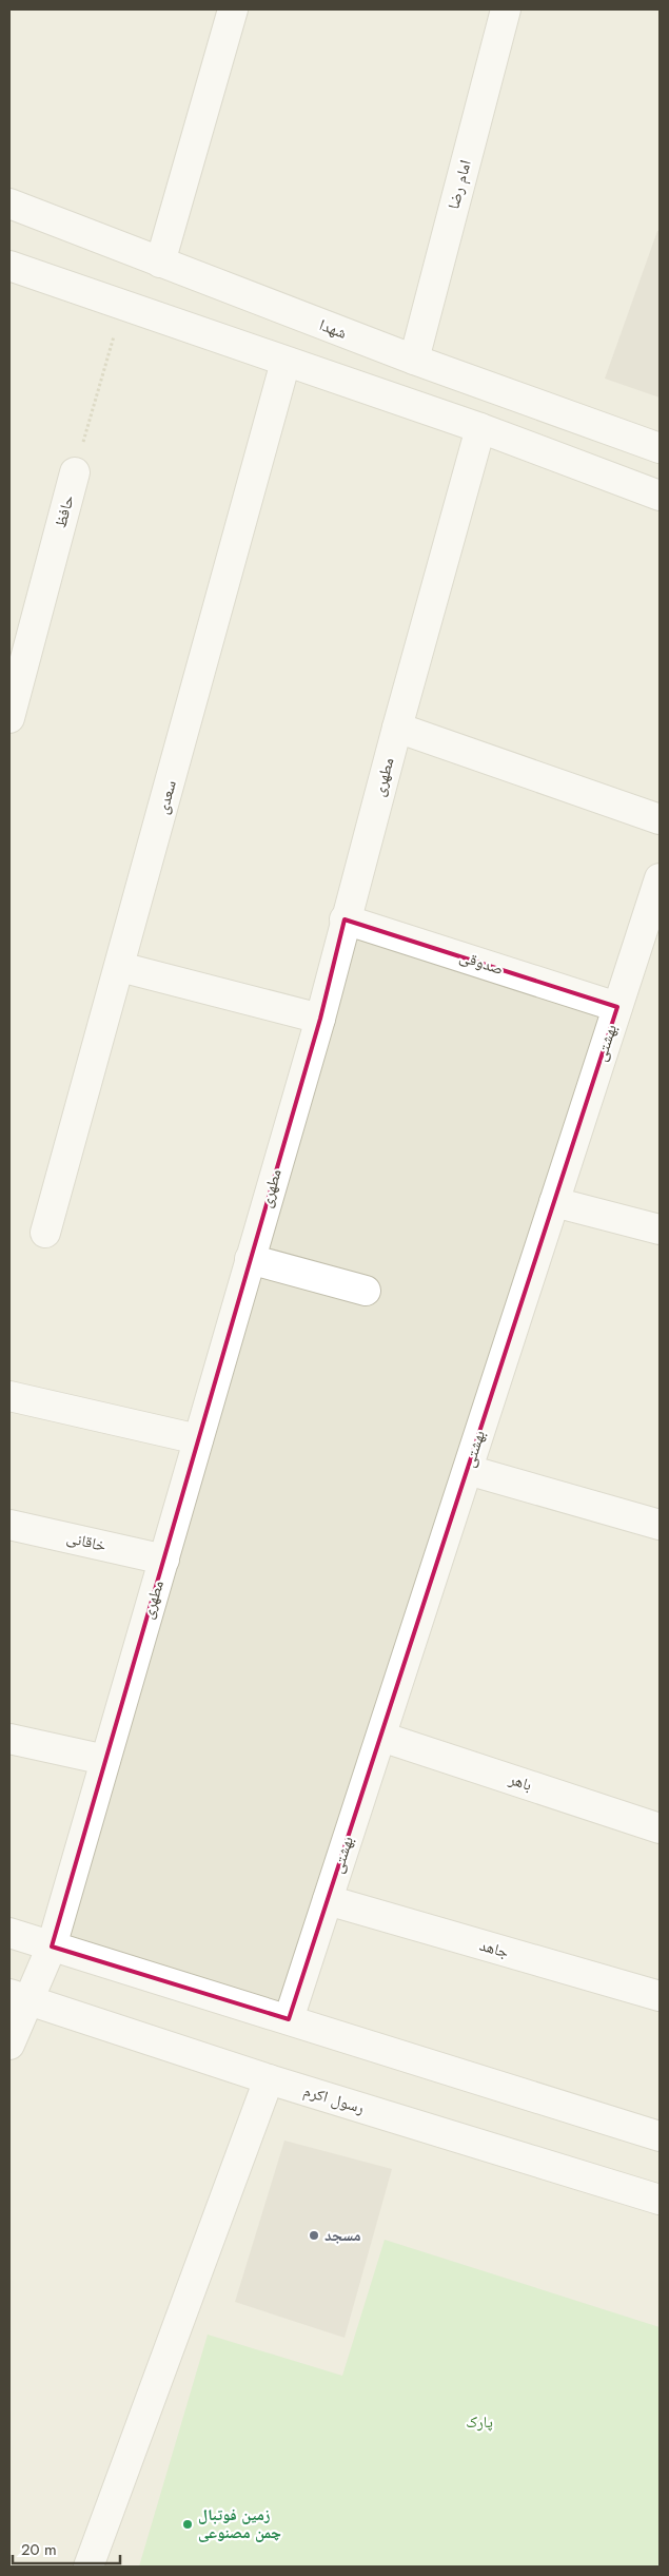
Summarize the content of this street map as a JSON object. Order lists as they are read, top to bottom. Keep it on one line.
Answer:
{"streets":{"street":["امام رضا","شهدا","حافظ","مطهری","سعدی","صدوقی","بهشتی","خاقانی","باهر","جاهد","رسول اکرم"]},"crossings":[["امام رضا","شهدا"],["مطهری","صدوقی"],["مطهری","خاقانی"],["مطهری","رسول اکرم"],["صدوقی","بهشتی"],["بهشتی","باهر"],["بهشتی","جاهد"]],"parks":["پارک"],"places":["مسجد","زمین فوتبال چمن مصنوعی"],"scale_bar":"20 m"}
